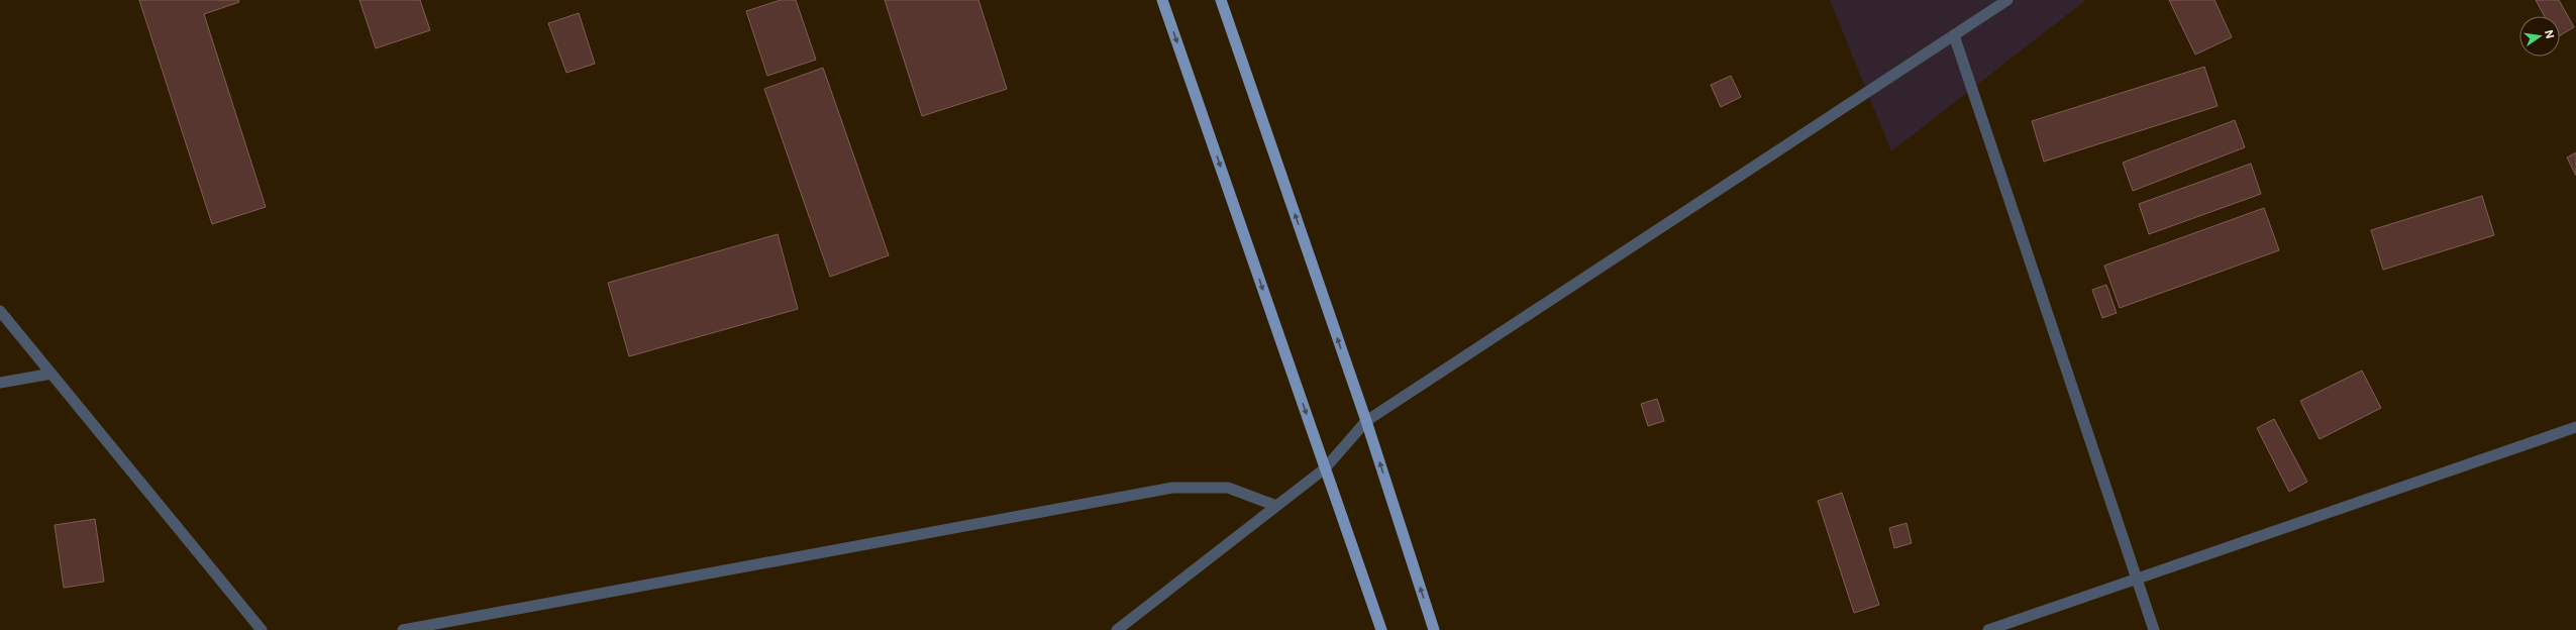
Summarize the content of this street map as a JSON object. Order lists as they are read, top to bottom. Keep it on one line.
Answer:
{"north":"right"}
